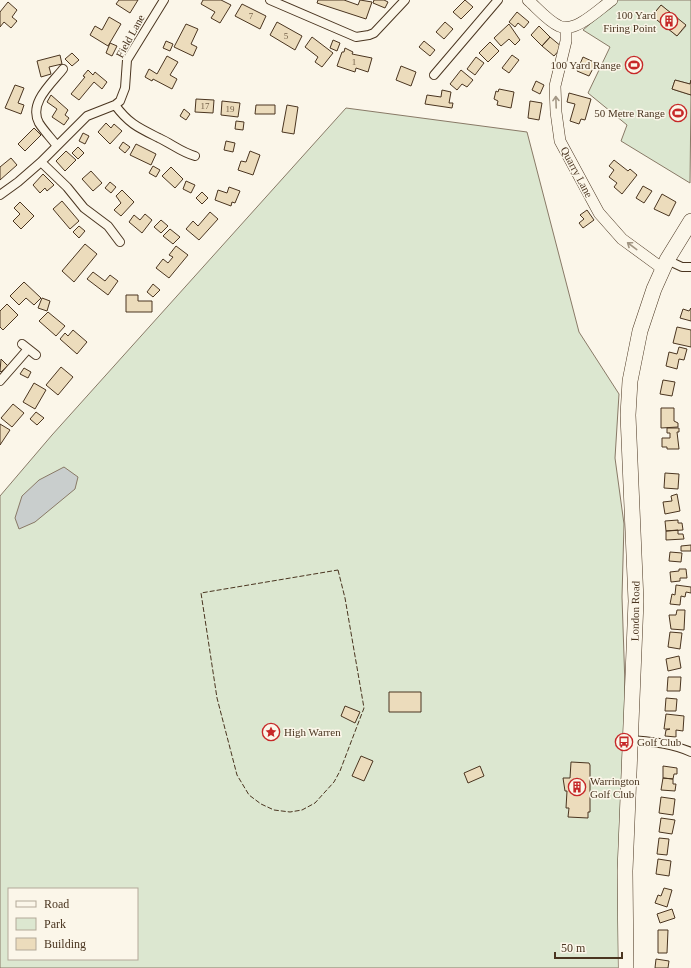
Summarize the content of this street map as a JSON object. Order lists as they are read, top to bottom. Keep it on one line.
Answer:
{"streets":{"highway":["London Road"],"street":["Field Lane","Quarry Lane"]},"crossings":[["Quarry Lane","London Road"]],"one_way":["Quarry Lane"],"places":{"building":["100 Yard Firing Point","Warrington Golf Club"],"sports":["100 Yard Range","50 Metre Range"],"place":["High Warren"],"bus stop":["Golf Club"]},"house_numbers":["7","5","1","17","19"],"legend":["Road","Park","Building"],"scale_bar":"50 m"}
